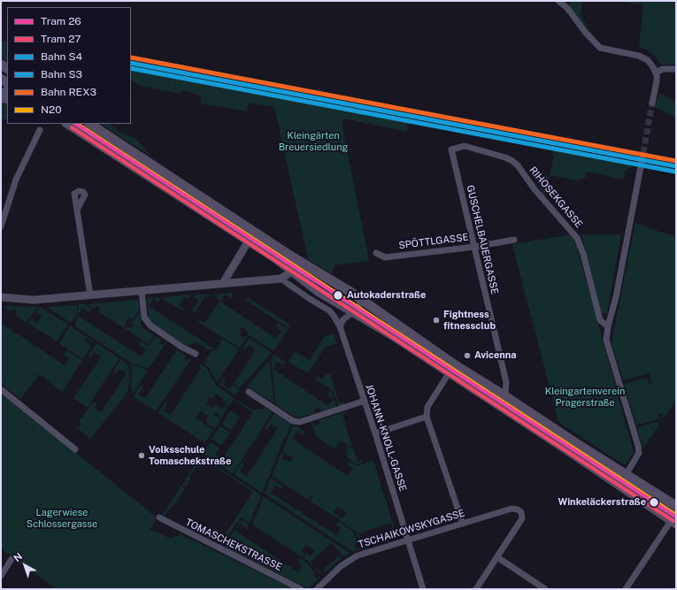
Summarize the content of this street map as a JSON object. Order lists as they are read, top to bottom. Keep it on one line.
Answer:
{"streets":{"street":["RIHOSEKGASSE","GUSCHELBAUERGASSE","SPÖTTLGASSE","JOHANN-KNOLL-GASSE","TSCHAIKOWSKYGASSE","TOMASCHEKSTRASSE"]},"crossings":[["RIHOSEKGASSE","GUSCHELBAUERGASSE"],["GUSCHELBAUERGASSE","SPÖTTLGASSE"],["JOHANN-KNOLL-GASSE","TSCHAIKOWSKYGASSE"]],"parks":["Kleingärten Breuersiedlung","Kleingartenverein Pragerstraße","Lagerwiese Schlossergasse"],"places":["Autokaderstraße","Fightness fitnessclub","Avicenna","Volksschule Tomaschekstraße","Winkeläckerstraße"],"lines":["rail line REX3","rail line S4","rail line S3","tram line 26","transit line N20","tram line 27"],"legend":["Tram 26","Tram 27","Bahn S4","Bahn S3","Bahn REX3","N20"],"north":"top left"}
